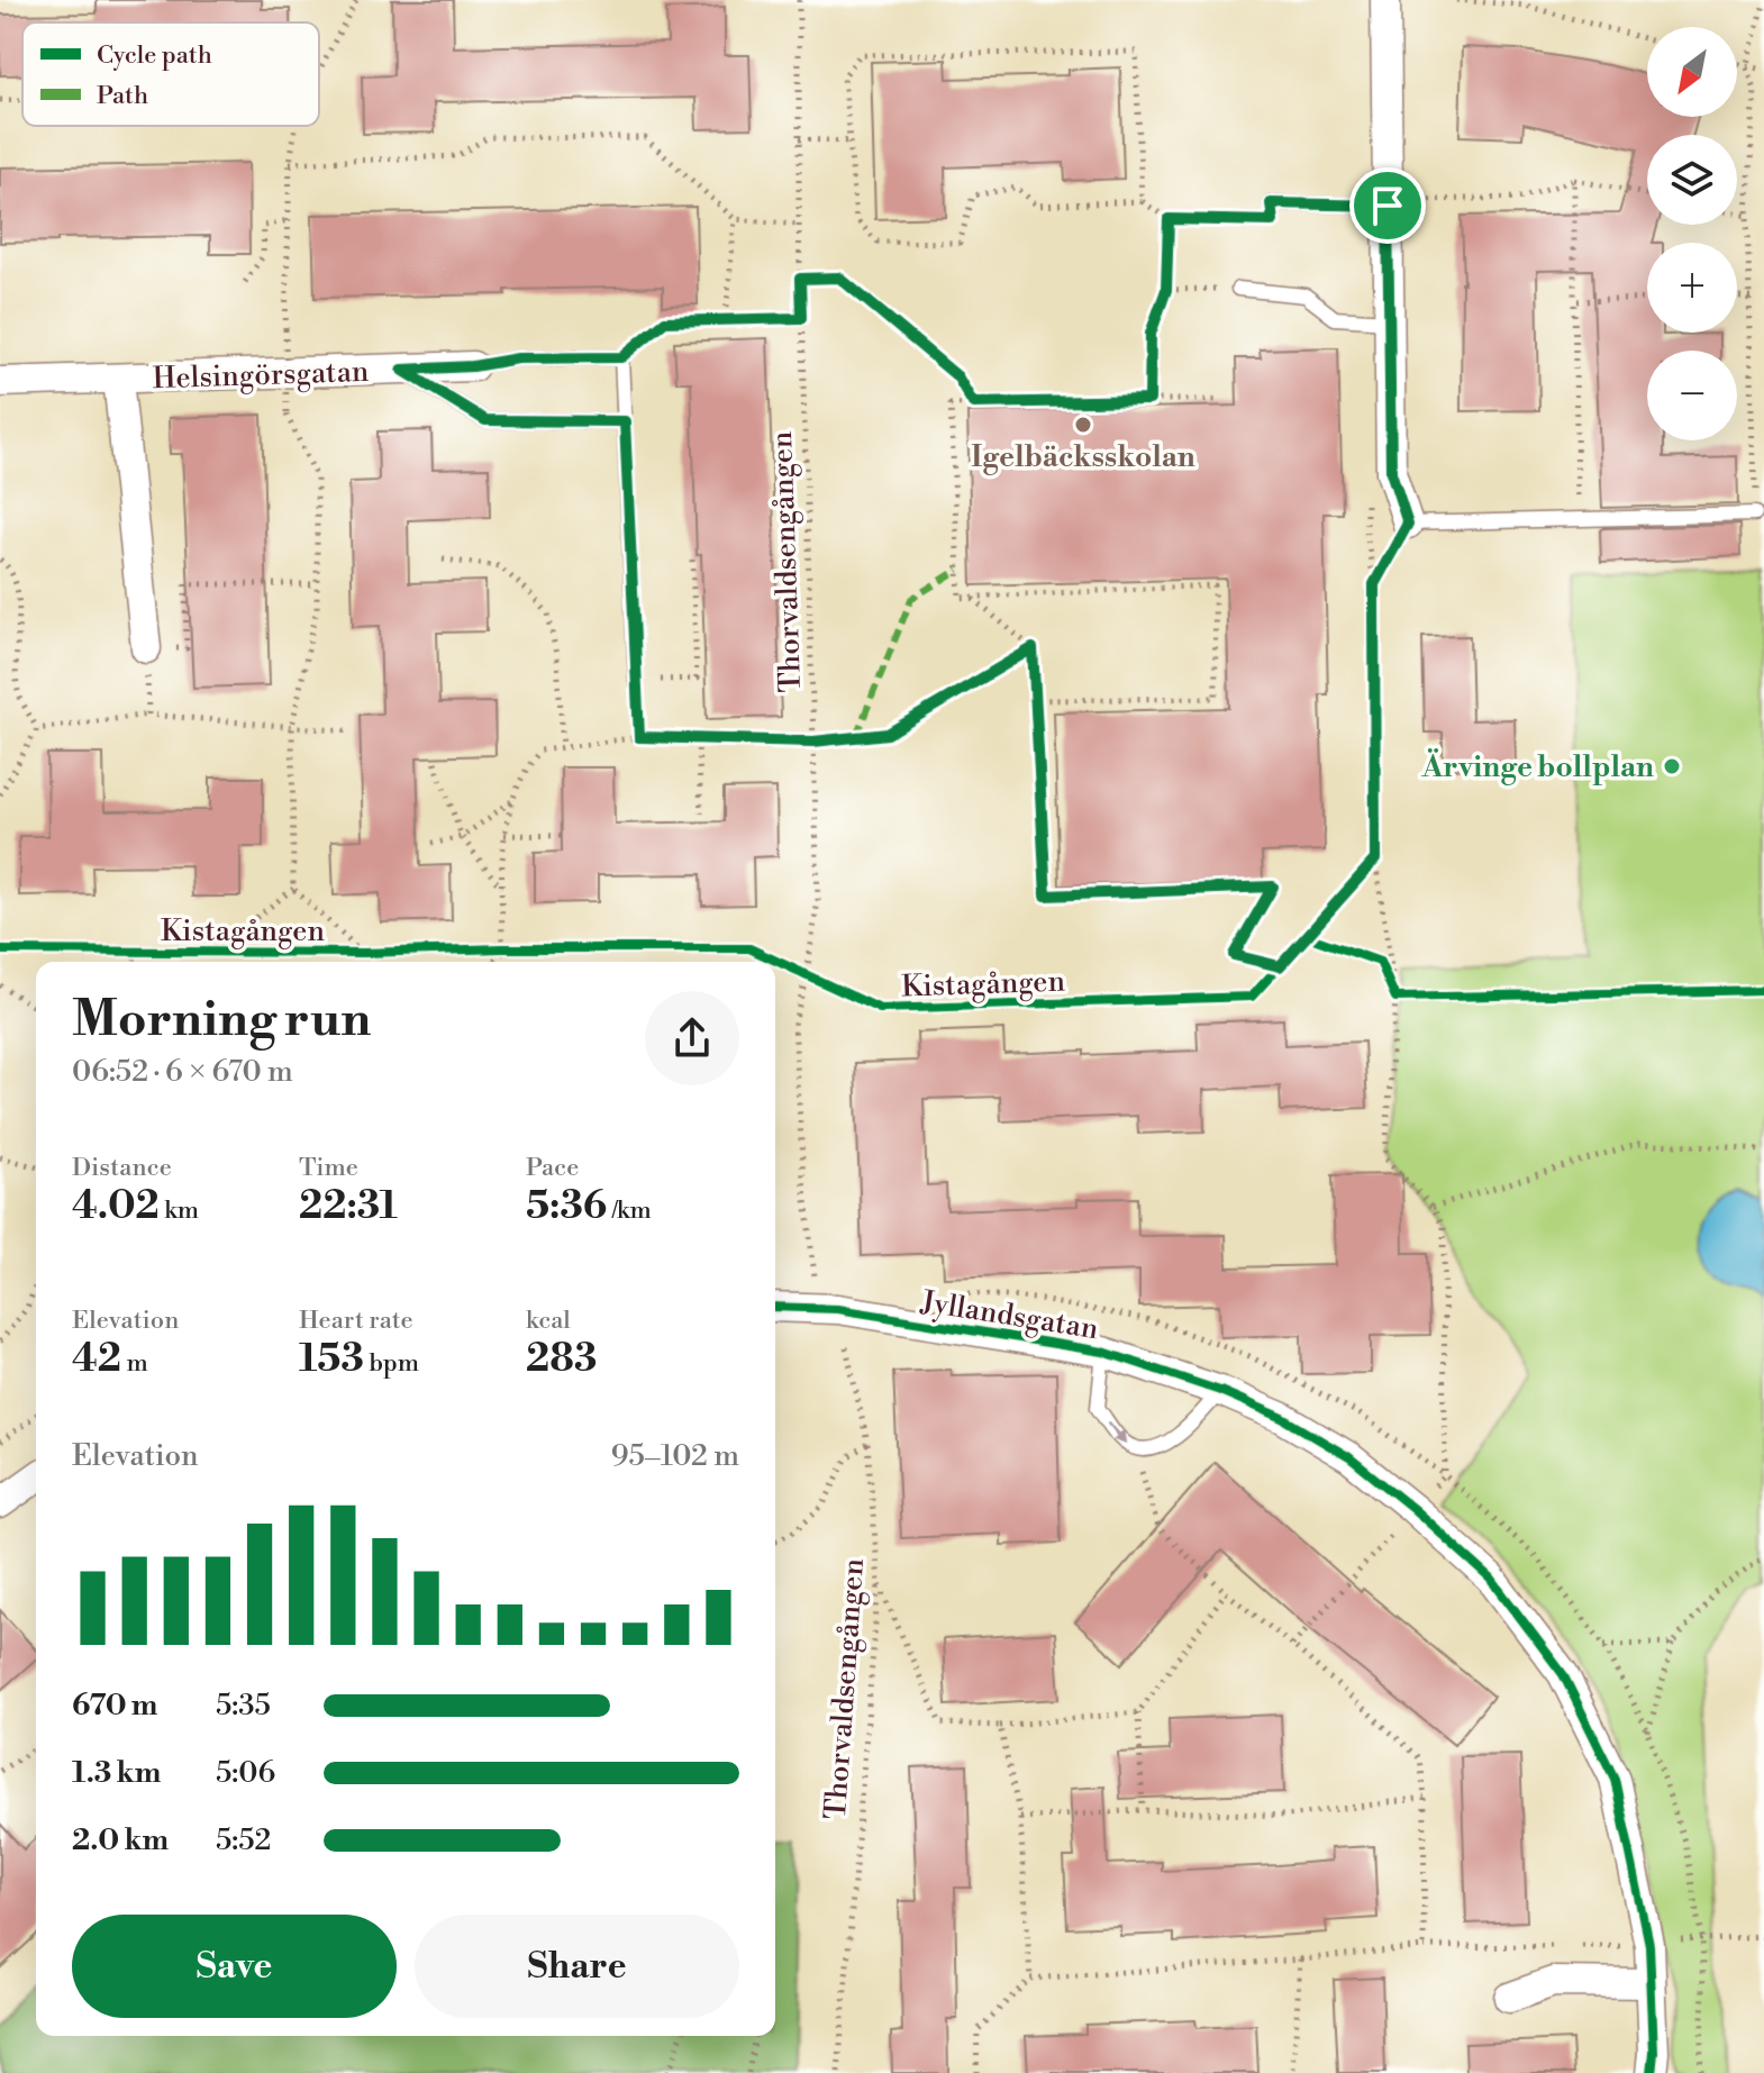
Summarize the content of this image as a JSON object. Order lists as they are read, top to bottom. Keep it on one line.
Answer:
{"streets":{"street":["Helsingörsgatan","Jyllandsgatan"],"path":["Thorvaldsengången"],"cycle path":["Kistagången"]},"crossings":[["Thorvaldsengången","Kistagången"],["Thorvaldsengången","Jyllandsgatan"]],"places":["Igelbäcksskolan","Ärvinge bollplan"],"legend":["Cycle path","Path"],"north":"bottom left","page":{"map_buttons":["+","−"],"heading":["Morning run","06:52 · 6 × 670 m"],"stats":[["Distance","4.02 km"],["Time","22:31"],["Pace","5:36 /km"],["Elevation","42 m"],["Heart rate","153 bpm"],["kcal","283"]],"chart":["Elevation","95–102 m"],"list":[{"name":"670 m","note":"5:35"},{"name":"1.3 km","note":"5:06"},{"name":"2.0 km","note":"5:52"}],"buttons":["Save","Share"]}}
